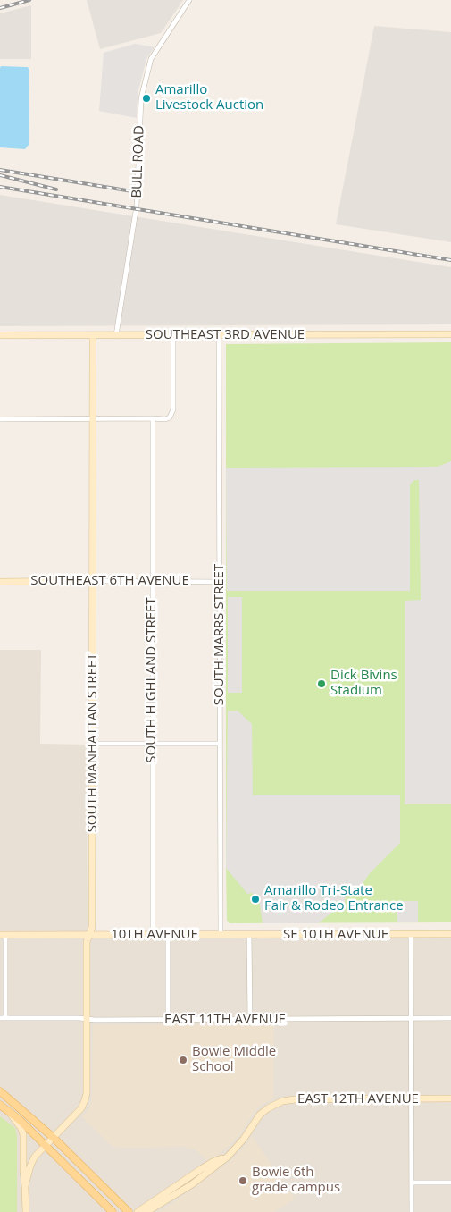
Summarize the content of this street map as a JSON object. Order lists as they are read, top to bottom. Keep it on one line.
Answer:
{"streets":{"main road":["SOUTHEAST 3RD AVENUE","SOUTHEAST 6TH AVENUE","SOUTH MANHATTAN STREET","10TH AVENUE","SE 10TH AVENUE","EAST 12TH AVENUE"],"street":["BULL ROAD","SOUTH MARRS STREET","SOUTH HIGHLAND STREET","EAST 11TH AVENUE"]},"crossings":[["BULL ROAD","SOUTHEAST 3RD AVENUE"],["SOUTHEAST 3RD AVENUE","SOUTH MARRS STREET"],["SOUTHEAST 3RD AVENUE","SOUTH MANHATTAN STREET"],["SOUTHEAST 6TH AVENUE","SOUTH MARRS STREET"],["SOUTHEAST 6TH AVENUE","SOUTH HIGHLAND STREET"],["SOUTHEAST 6TH AVENUE","SOUTH MANHATTAN STREET"],["SOUTH MARRS STREET","10TH AVENUE"],["SOUTH MARRS STREET","SE 10TH AVENUE"],["SOUTH HIGHLAND STREET","10TH AVENUE"],["SOUTH MANHATTAN STREET","10TH AVENUE"],["SOUTH MANHATTAN STREET","EAST 11TH AVENUE"],["10TH AVENUE","SE 10TH AVENUE"]],"places":["Amarillo Livestock Auction","Dick Bivins Stadium","Amarillo Tri-State Fair & Rodeo Entrance","Bowie Middle School","Bowie 6th grade campus"]}
